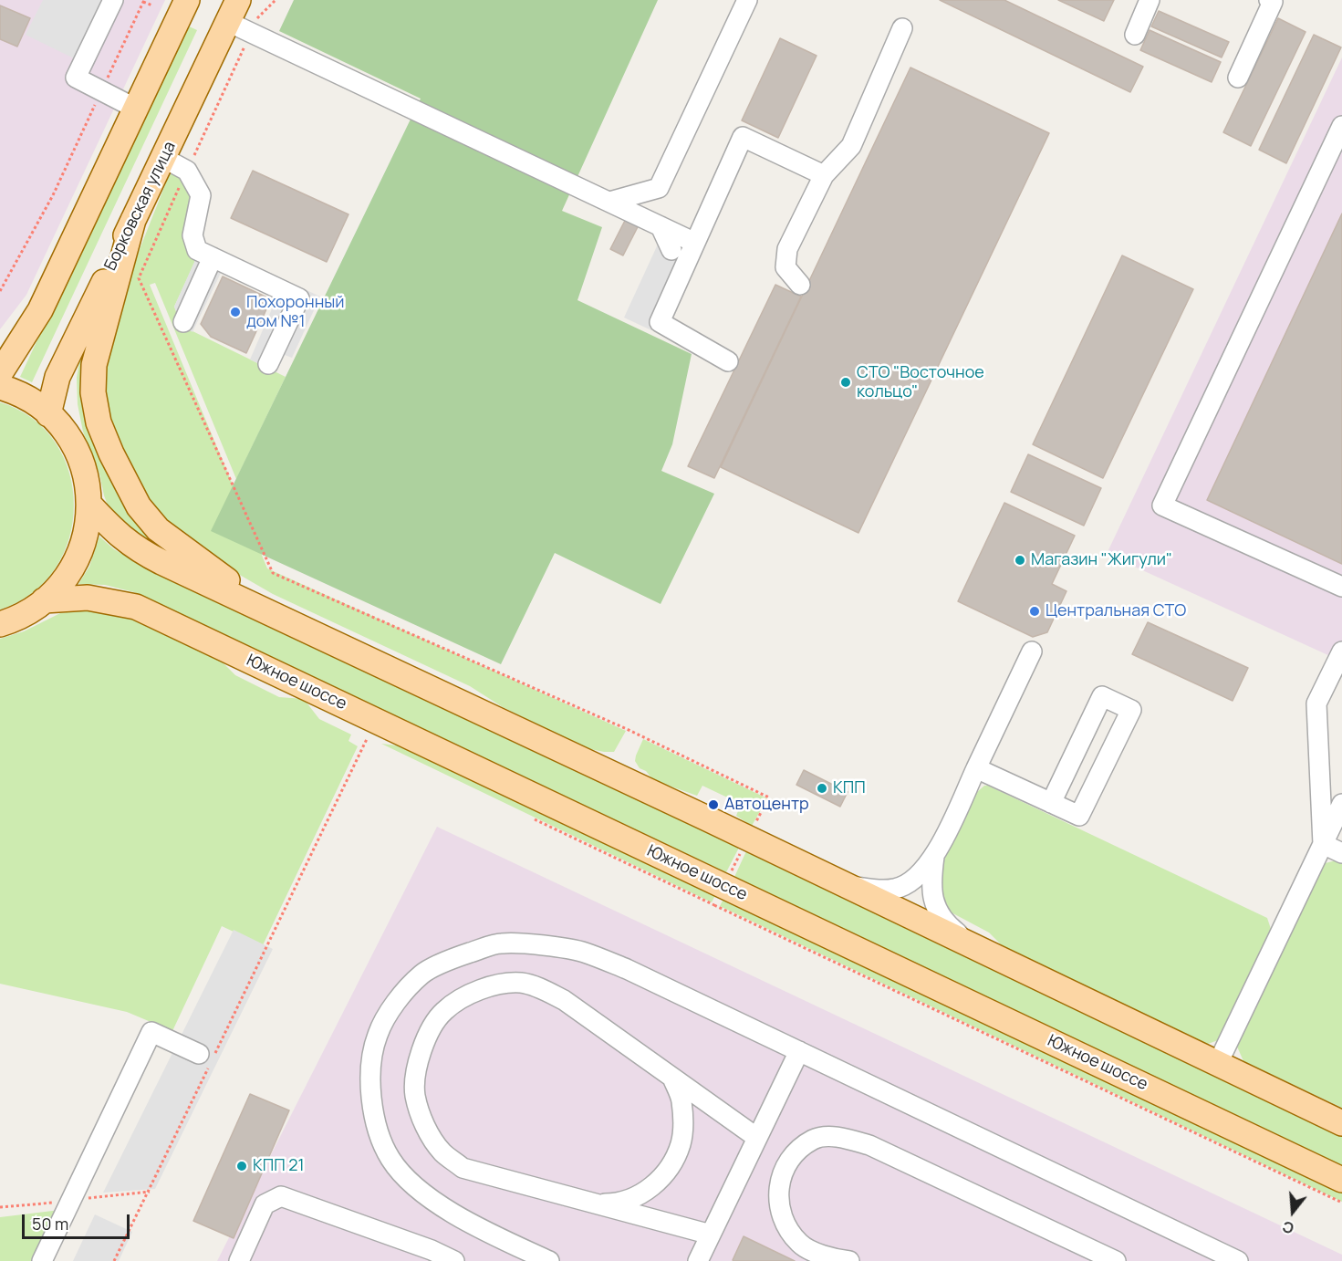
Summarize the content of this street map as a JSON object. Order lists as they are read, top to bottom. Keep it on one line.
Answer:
{"streets":{"main road":["Борковская улица","Южное шоссе"]},"places":["Похоронный дом №1","СТО \"Восточное кольцо\"","Магазин \"Жигули\"","Центральная СТО","КПП","Автоцентр","КПП 21"],"scale_bar":"50 m","north":"bottom"}
